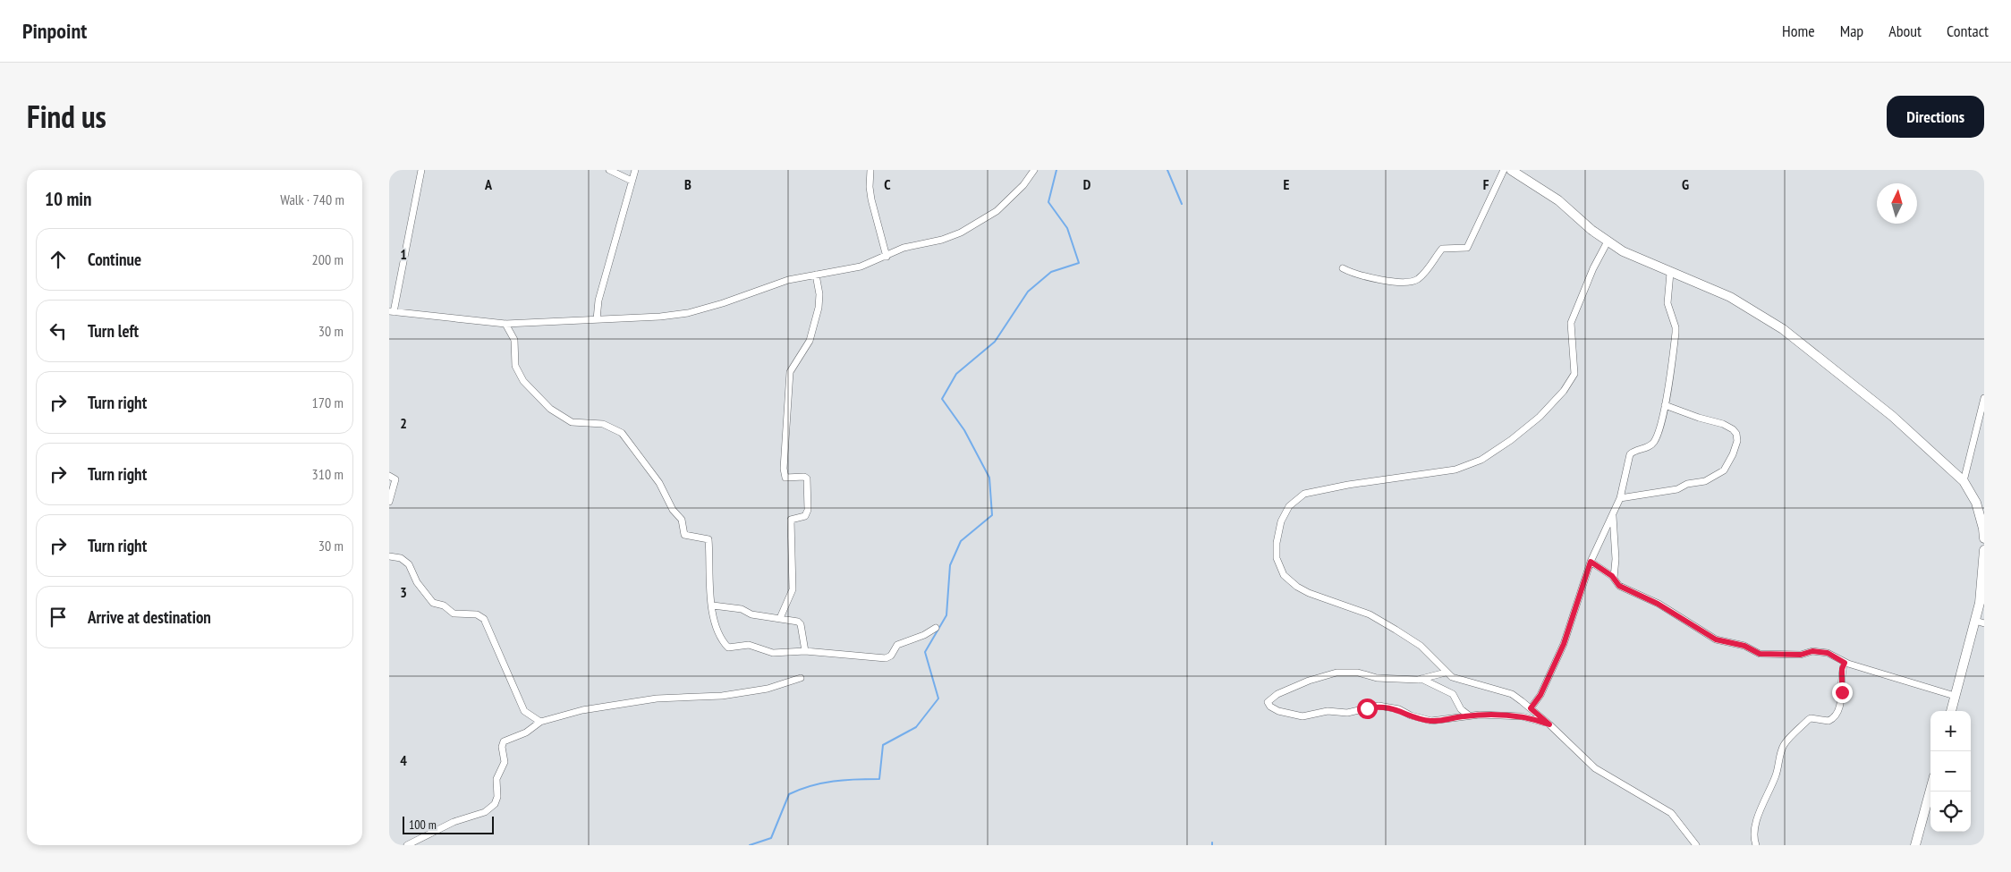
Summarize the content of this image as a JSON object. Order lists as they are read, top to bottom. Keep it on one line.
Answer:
{"scale_bar":"100 m","north":"top","page":{"header":"Pinpoint","nav":["Home","Map","About","Contact"],"title":"Find us","buttons":"Directions","heading":["10 min","Walk · 740 m"],"list":[["Continue","200 m"],["Turn left","30 m"],["Turn right","170 m"],["Turn right","310 m"],["Turn right","30 m"],"Arrive at destination"],"map_buttons":["+","−"],"scale":"100 m"},"grid":{"columns":["A","B","C","D","E","F","G"],"rows":["1","2","3","4"]}}
